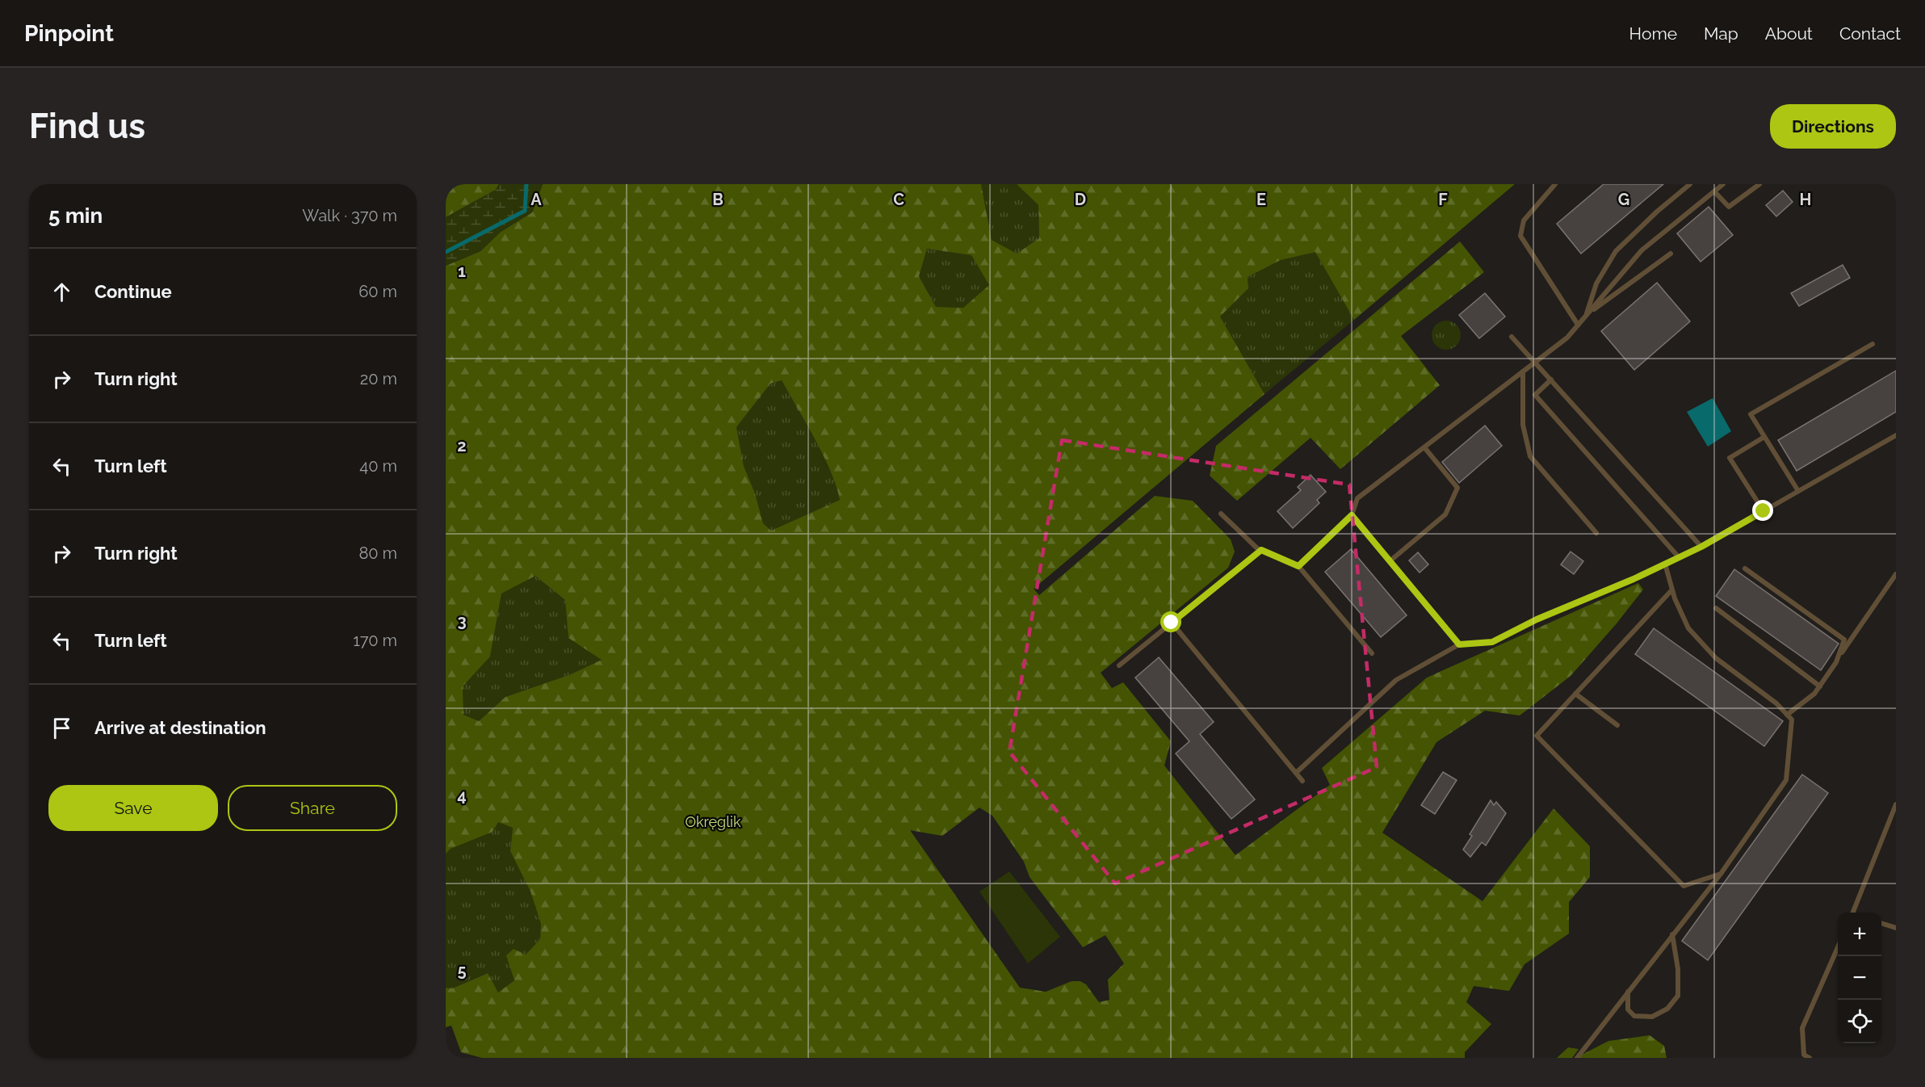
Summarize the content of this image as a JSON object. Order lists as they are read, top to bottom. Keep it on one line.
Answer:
{"parks":["Okręglik"],"page":{"header":"Pinpoint","nav":["Home","Map","About","Contact"],"buttons":["Directions",["Save","Share"]],"title":"Find us","heading":["5 min","Walk · 370 m"],"list":[["Continue","60 m"],["Turn right","20 m"],["Turn left","40 m"],["Turn right","80 m"],["Turn left","170 m"],"Arrive at destination"],"map_buttons":["+","−"]},"grid":{"columns":["A","B","C","D","E","F","G","H"],"rows":["1","2","3","4","5"]}}
